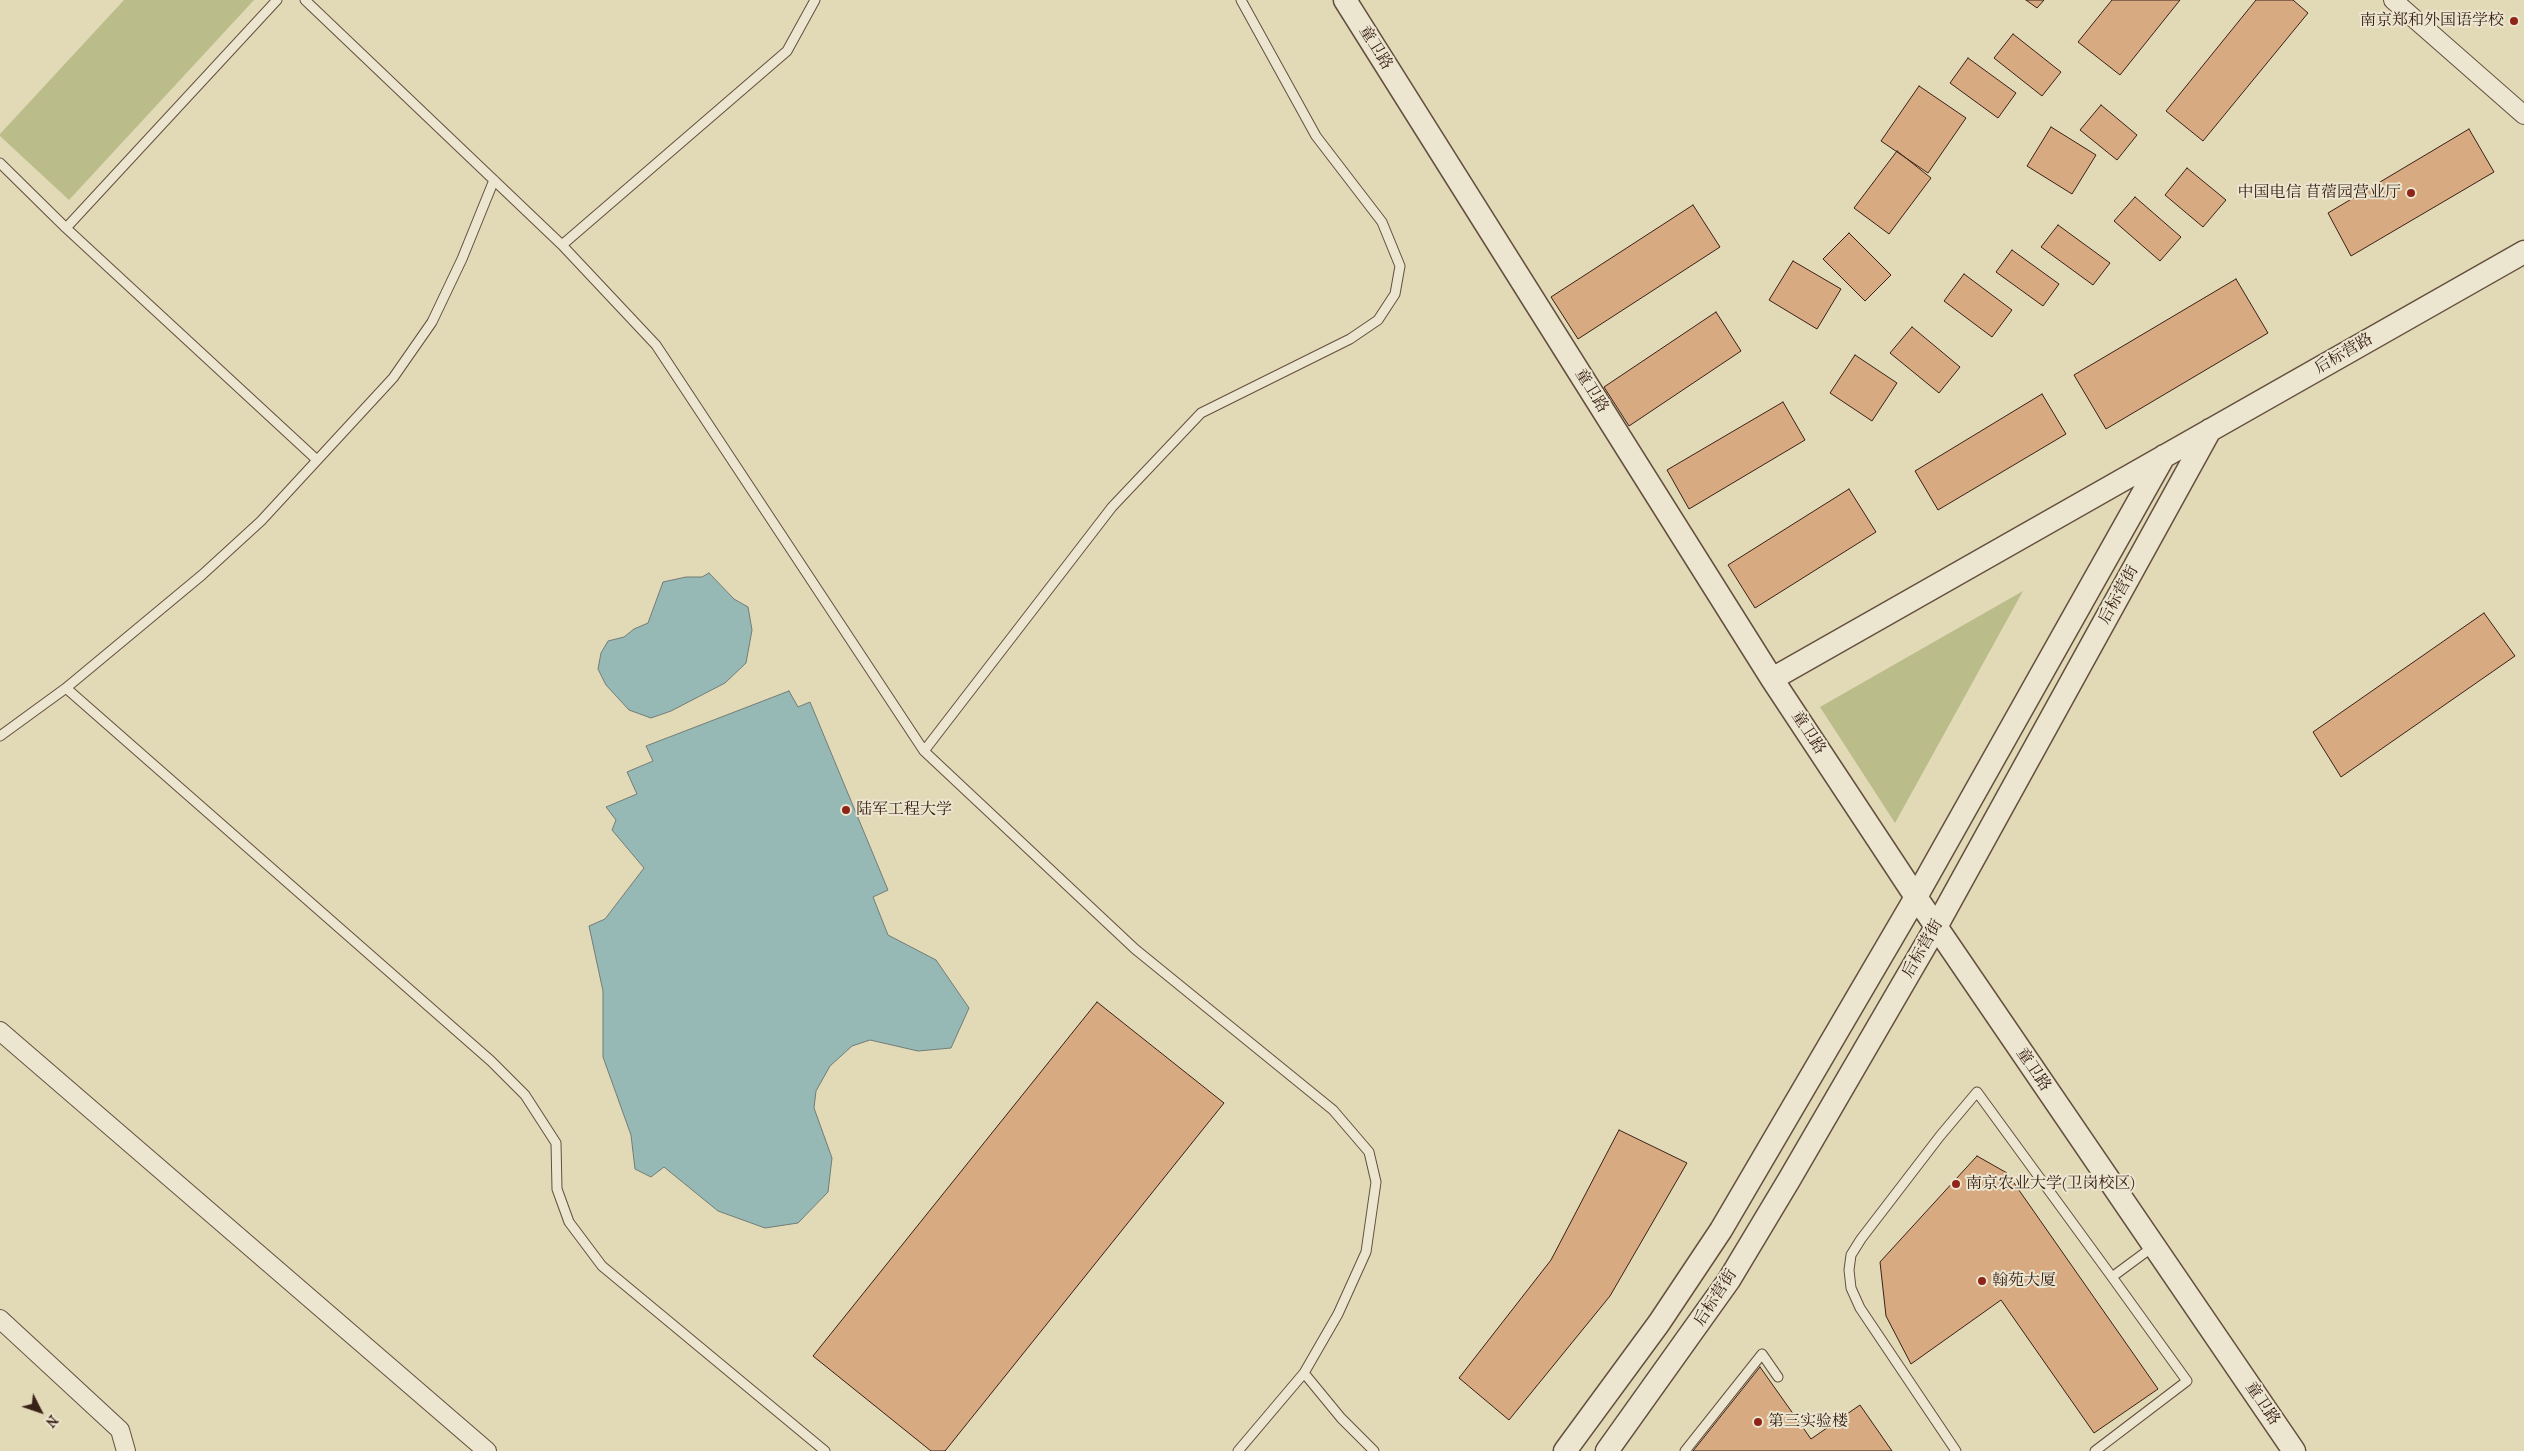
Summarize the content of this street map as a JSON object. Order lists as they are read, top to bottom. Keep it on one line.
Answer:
{"streets":{"street":["童卫路","后标营路","后标营街"]},"crossings":[["童卫路","后标营路"],["童卫路","后标营街"],["后标营路","后标营街"]],"places":["南京郑和外国语学校","中国电信 苜蓿园营业厅","陆军工程大学","南京农业大学(卫岗校区)","翰苑大厦","第三实验楼"],"north":"bottom right"}
